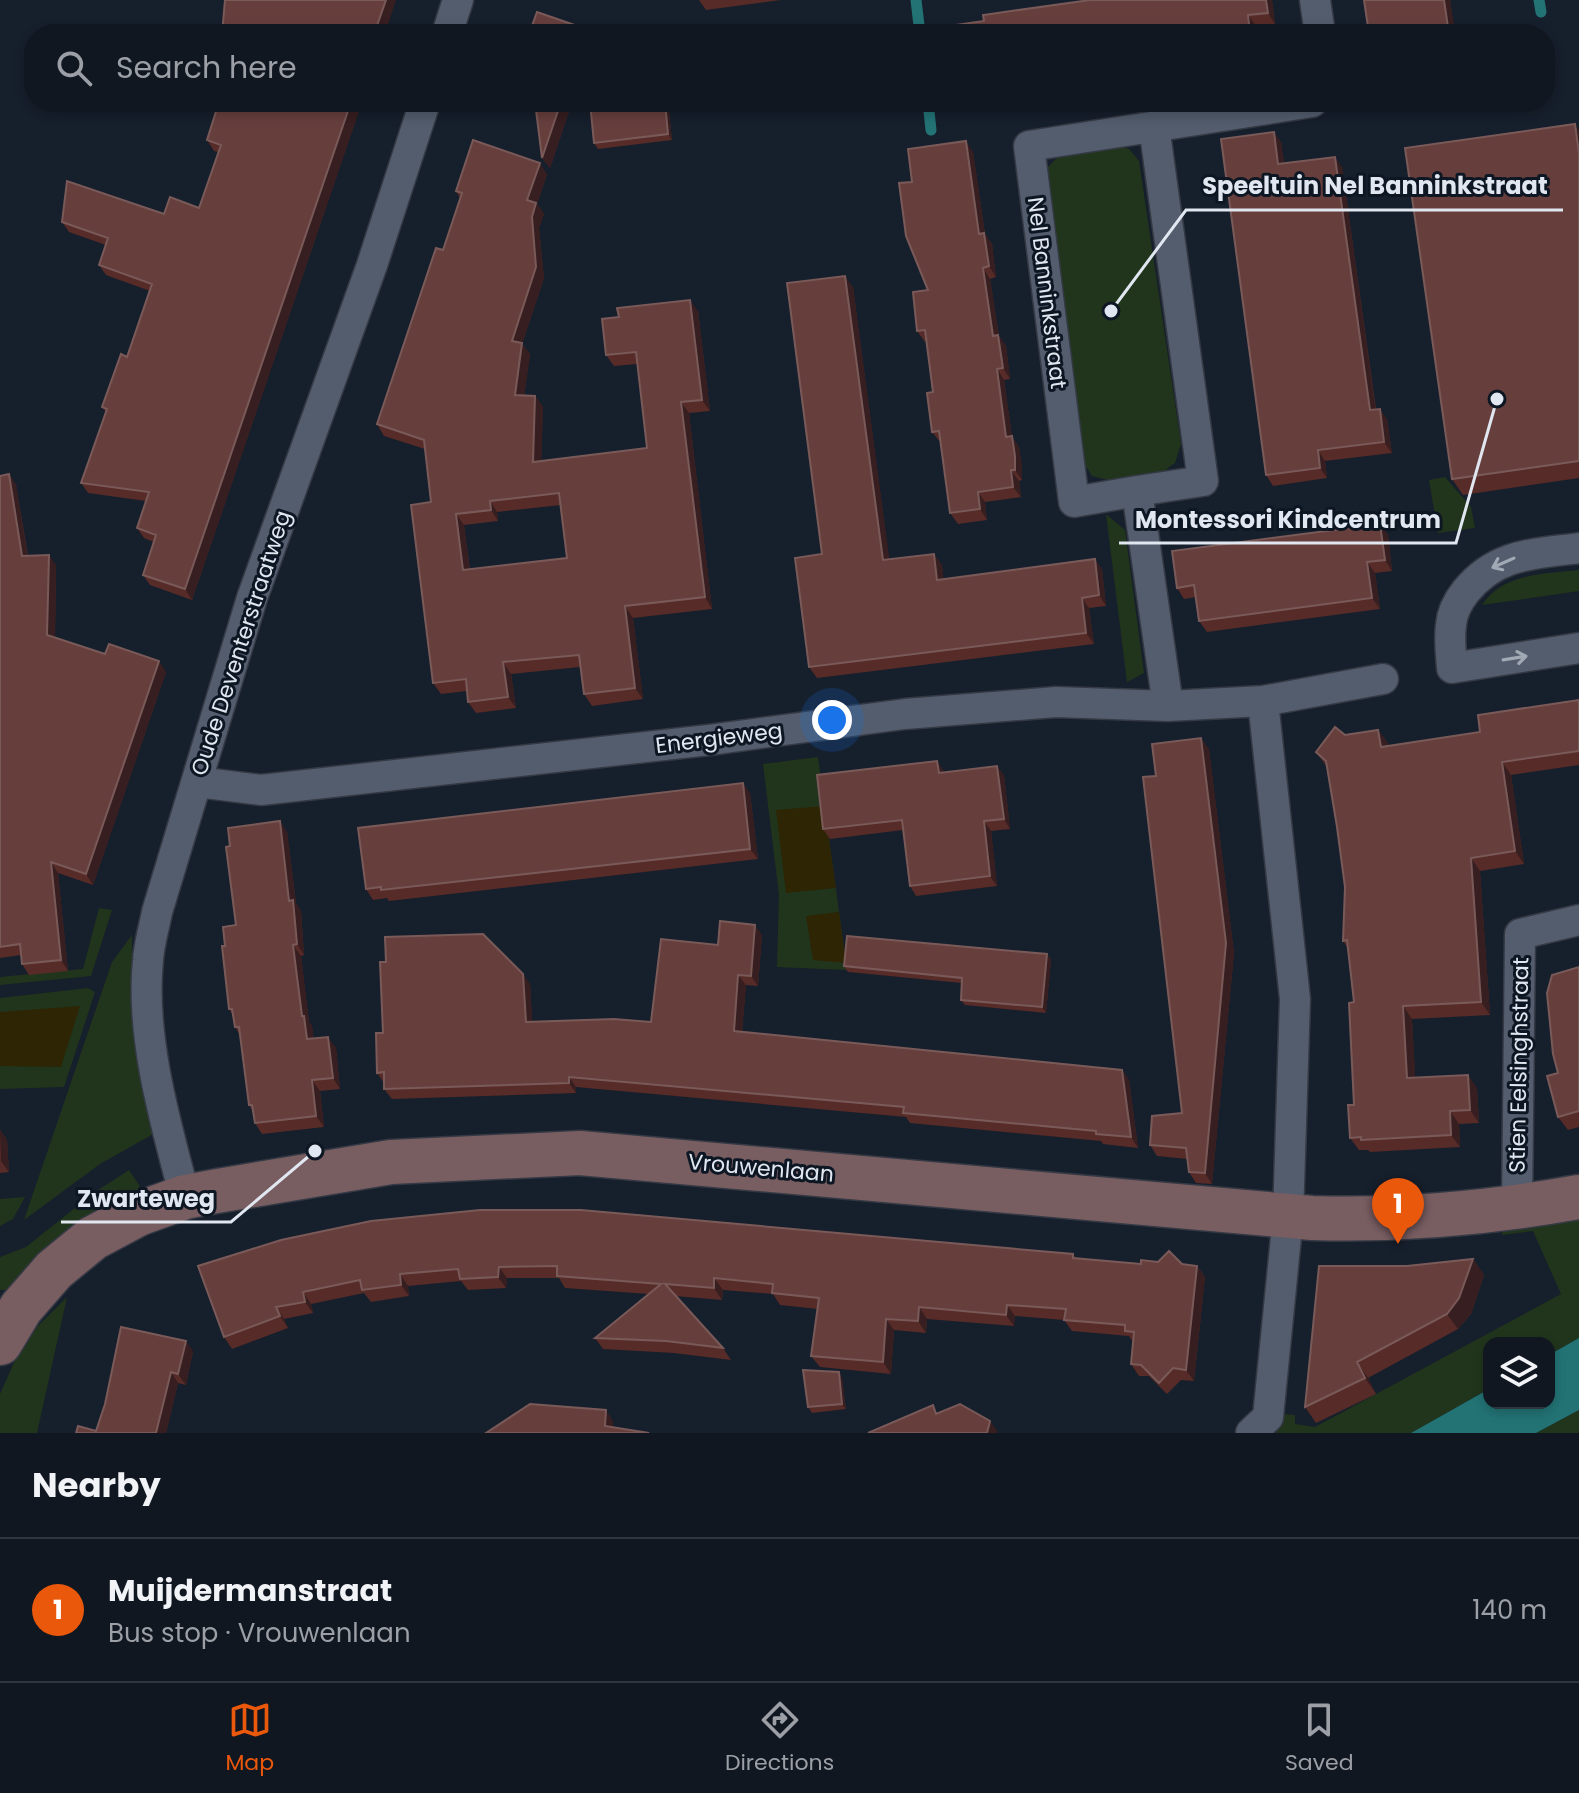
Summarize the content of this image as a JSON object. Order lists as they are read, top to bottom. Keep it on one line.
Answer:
{"streets":{"street":["Nel Banninkstraat","Oude Deventerstraatweg","Energieweg","Stien Eelsinghstraat","Vrouwenlaan"]},"crossings":[["Oude Deventerstraatweg","Energieweg"],["Oude Deventerstraatweg","Vrouwenlaan"],["Stien Eelsinghstraat","Vrouwenlaan"]],"places":["Speeltuin Nel Banninkstraat","Montessori Kindcentrum","Zwarteweg"],"page":{"search":"Search here","pins":"1","heading":"Nearby","list":[{"mark":"1","name":"Muijdermanstraat","note":"Bus stop · Vrouwenlaan","value":"140 m"}],"nav":["Map","Directions","Saved"]}}
